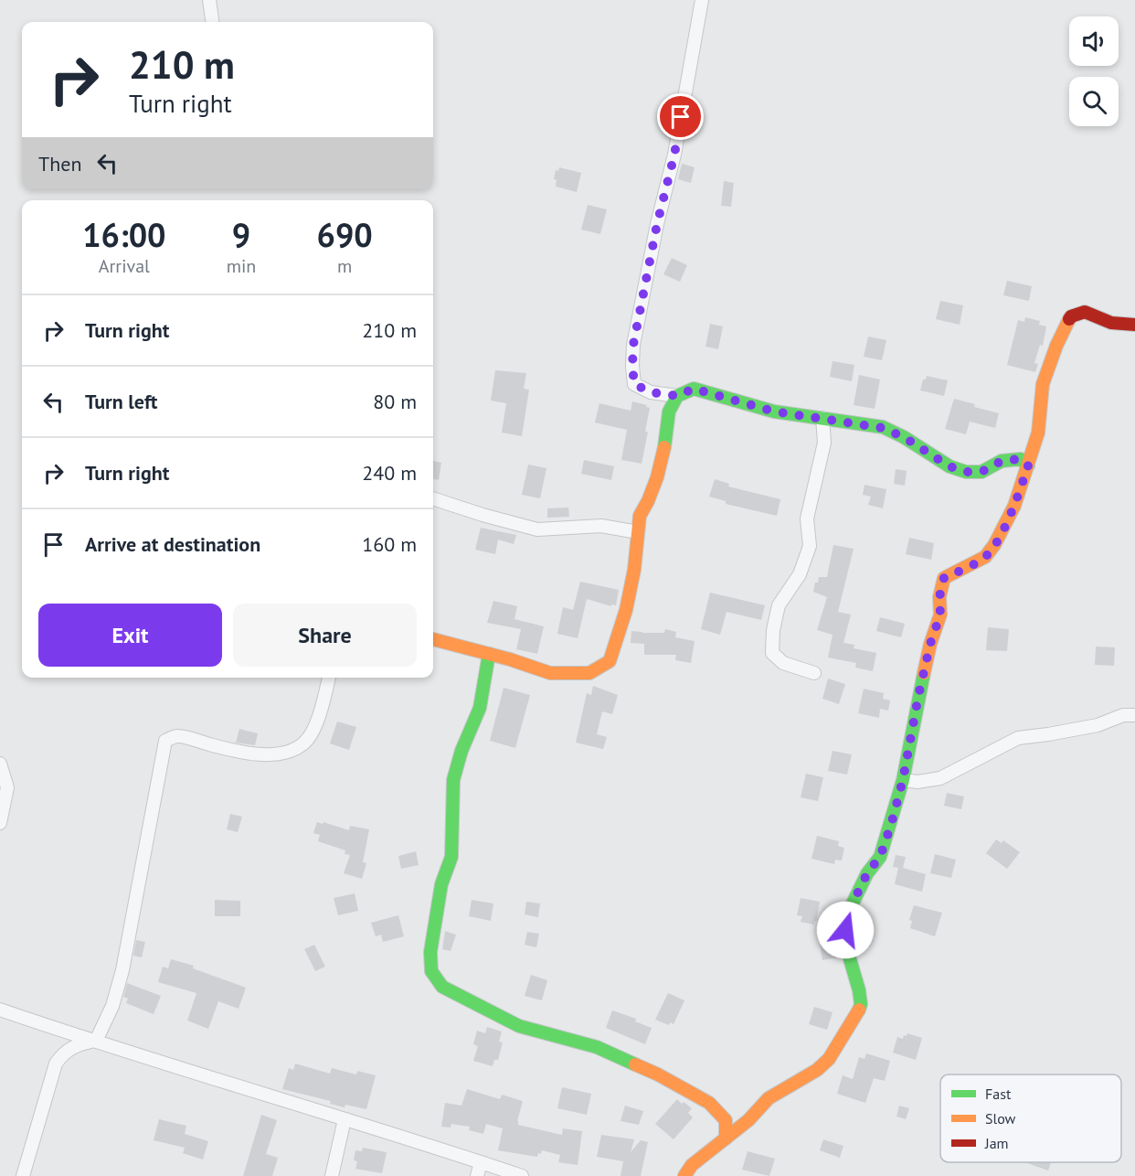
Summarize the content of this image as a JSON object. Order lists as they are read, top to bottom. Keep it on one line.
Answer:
{"legend":["Fast","Slow","Jam"],"page":{"turn":["210 m","Turn right"],"then":"Then","eta":["16:00","Arrival","9","min","690","m"],"list":[{"name":"Turn right","value":"210 m"},{"name":"Turn left","value":"80 m"},{"name":"Turn right","value":"240 m"},{"name":"Arrive at destination","value":"160 m"}],"buttons":["Exit","Share"]}}
